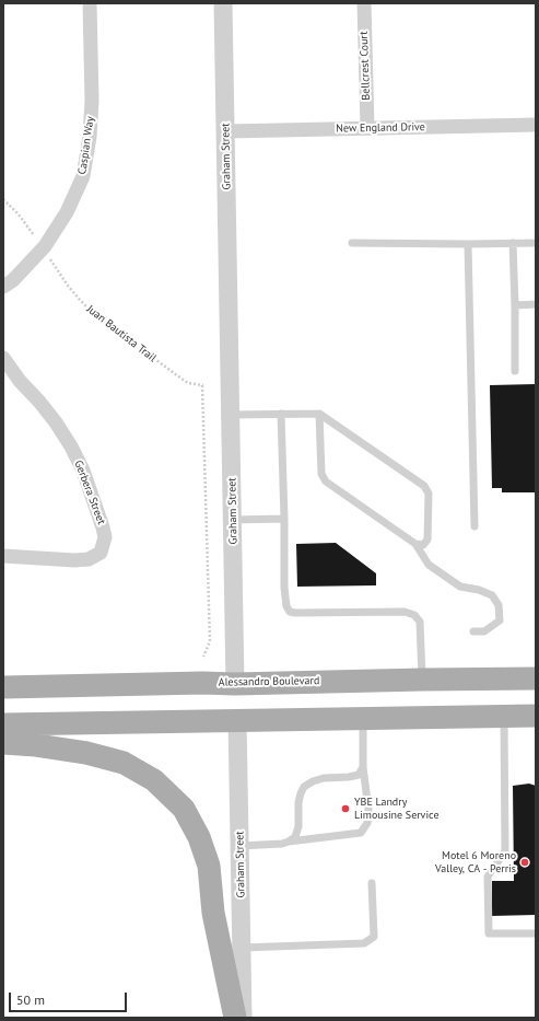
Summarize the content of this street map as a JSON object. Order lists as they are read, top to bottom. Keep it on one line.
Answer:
{"streets":{"main road":["Graham Street","Alessandro Boulevard"],"street":["Bellcrest Court","New England Drive","Caspian Way","Gerbera Street"],"path":["Juan Bautista Trail"]},"crossings":[["Bellcrest Court","New England Drive"],["New England Drive","Graham Street"],["Graham Street","Alessandro Boulevard"]],"places":["YBE Landry Limousine Service","Motel 6 Moreno Valley, CA - Perris"],"scale_bar":"50 m"}
